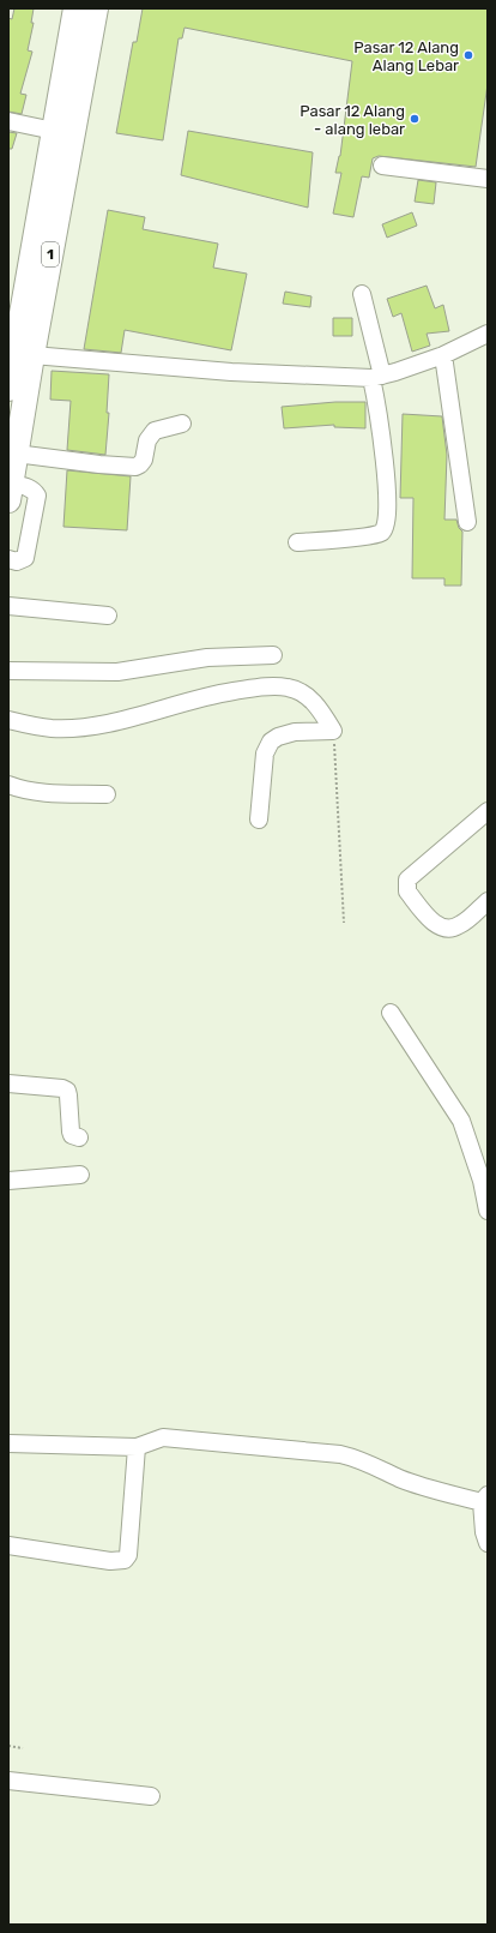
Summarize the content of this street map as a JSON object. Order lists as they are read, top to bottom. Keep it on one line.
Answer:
{"streets":{"highway":["1"]},"places":["Pasar 12 Alang Alang Lebar","Pasar 12 Alang - alang lebar"]}
